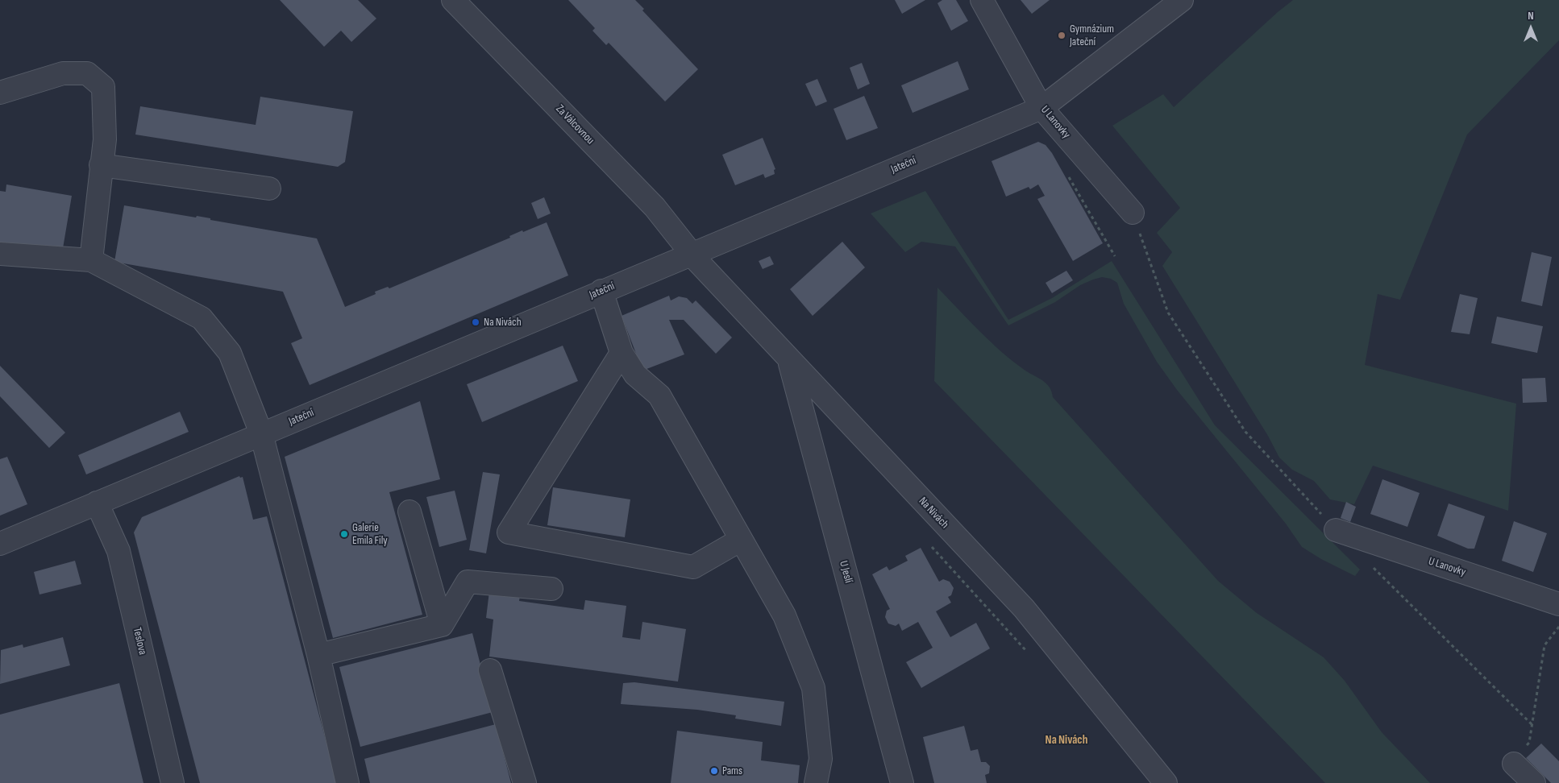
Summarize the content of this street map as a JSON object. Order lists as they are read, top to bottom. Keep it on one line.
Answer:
{"streets":{"street":["U Lanovky","Za Válcovnou","Jateční","Na Nivách","U Jeslí","Teslova"]},"crossings":[["U Lanovky","Jateční"],["Za Válcovnou","Jateční"],["Za Válcovnou","Na Nivách"],["Jateční","Na Nivách"],["Jateční","Teslova"],["Na Nivách","U Jeslí"]],"districts":["Na Nivách"],"places":["Gymnázium Jateční","Na Nivách","Galerie Emila Fily","Pams"],"north":"top"}
